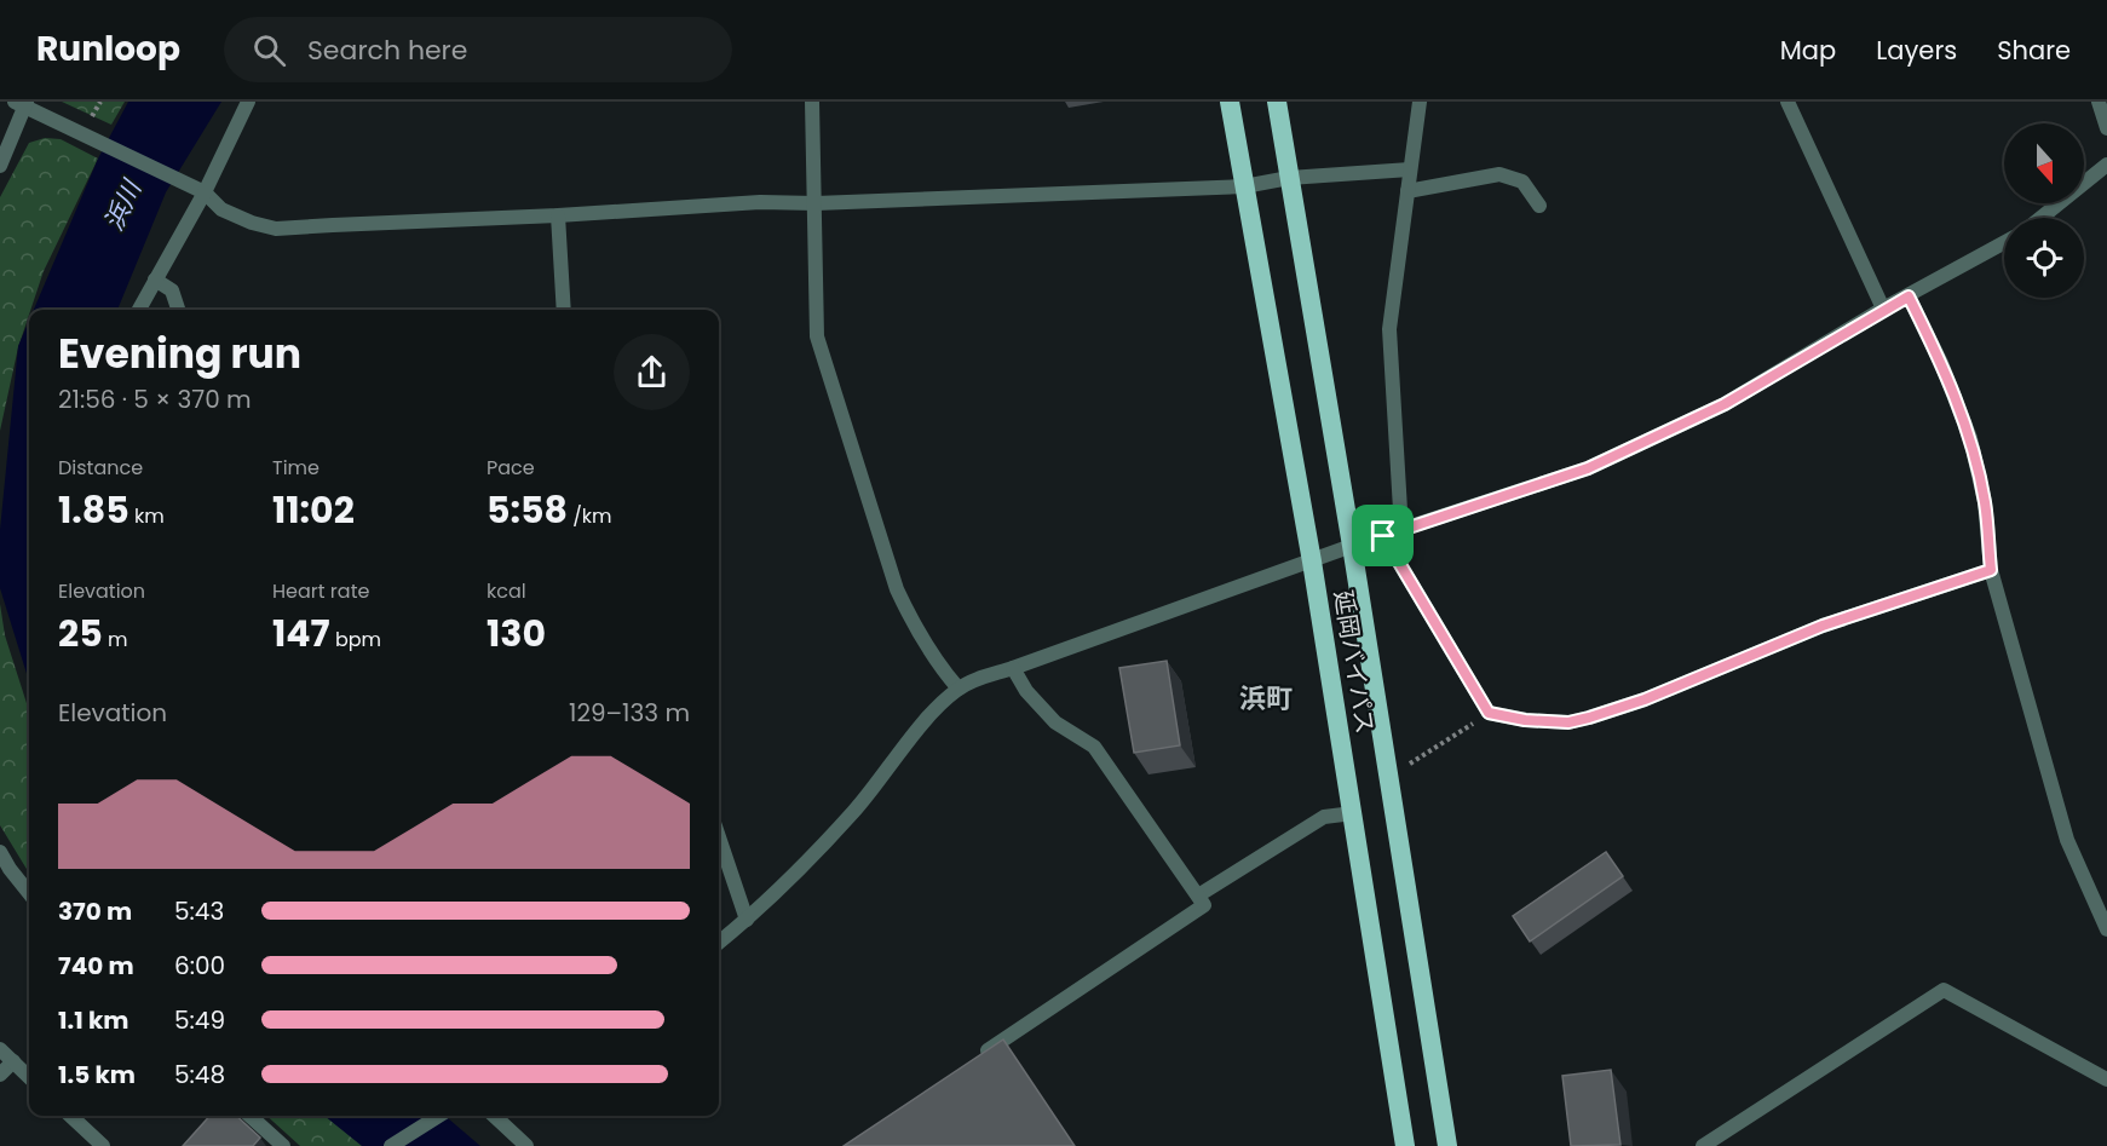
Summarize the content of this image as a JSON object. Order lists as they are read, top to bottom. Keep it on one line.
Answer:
{"streets":{"highway":["延岡バイパス"]},"districts":["浜町"],"water":["浜川"],"north":"bottom","page":{"header":"Runloop","search":"Search here","nav":["Map","Layers","Share"],"heading":["Evening run","21:56 · 5 × 370 m"],"stats":[["Distance","1.85 km"],["Time","11:02"],["Pace","5:58 /km"],["Elevation","25 m"],["Heart rate","147 bpm"],["kcal","130"]],"chart":["Elevation","129–133 m"],"list":[{"name":"370 m","note":"5:43"},{"name":"740 m","note":"6:00"},{"name":"1.1 km","note":"5:49"},{"name":"1.5 km","note":"5:48"}]}}
